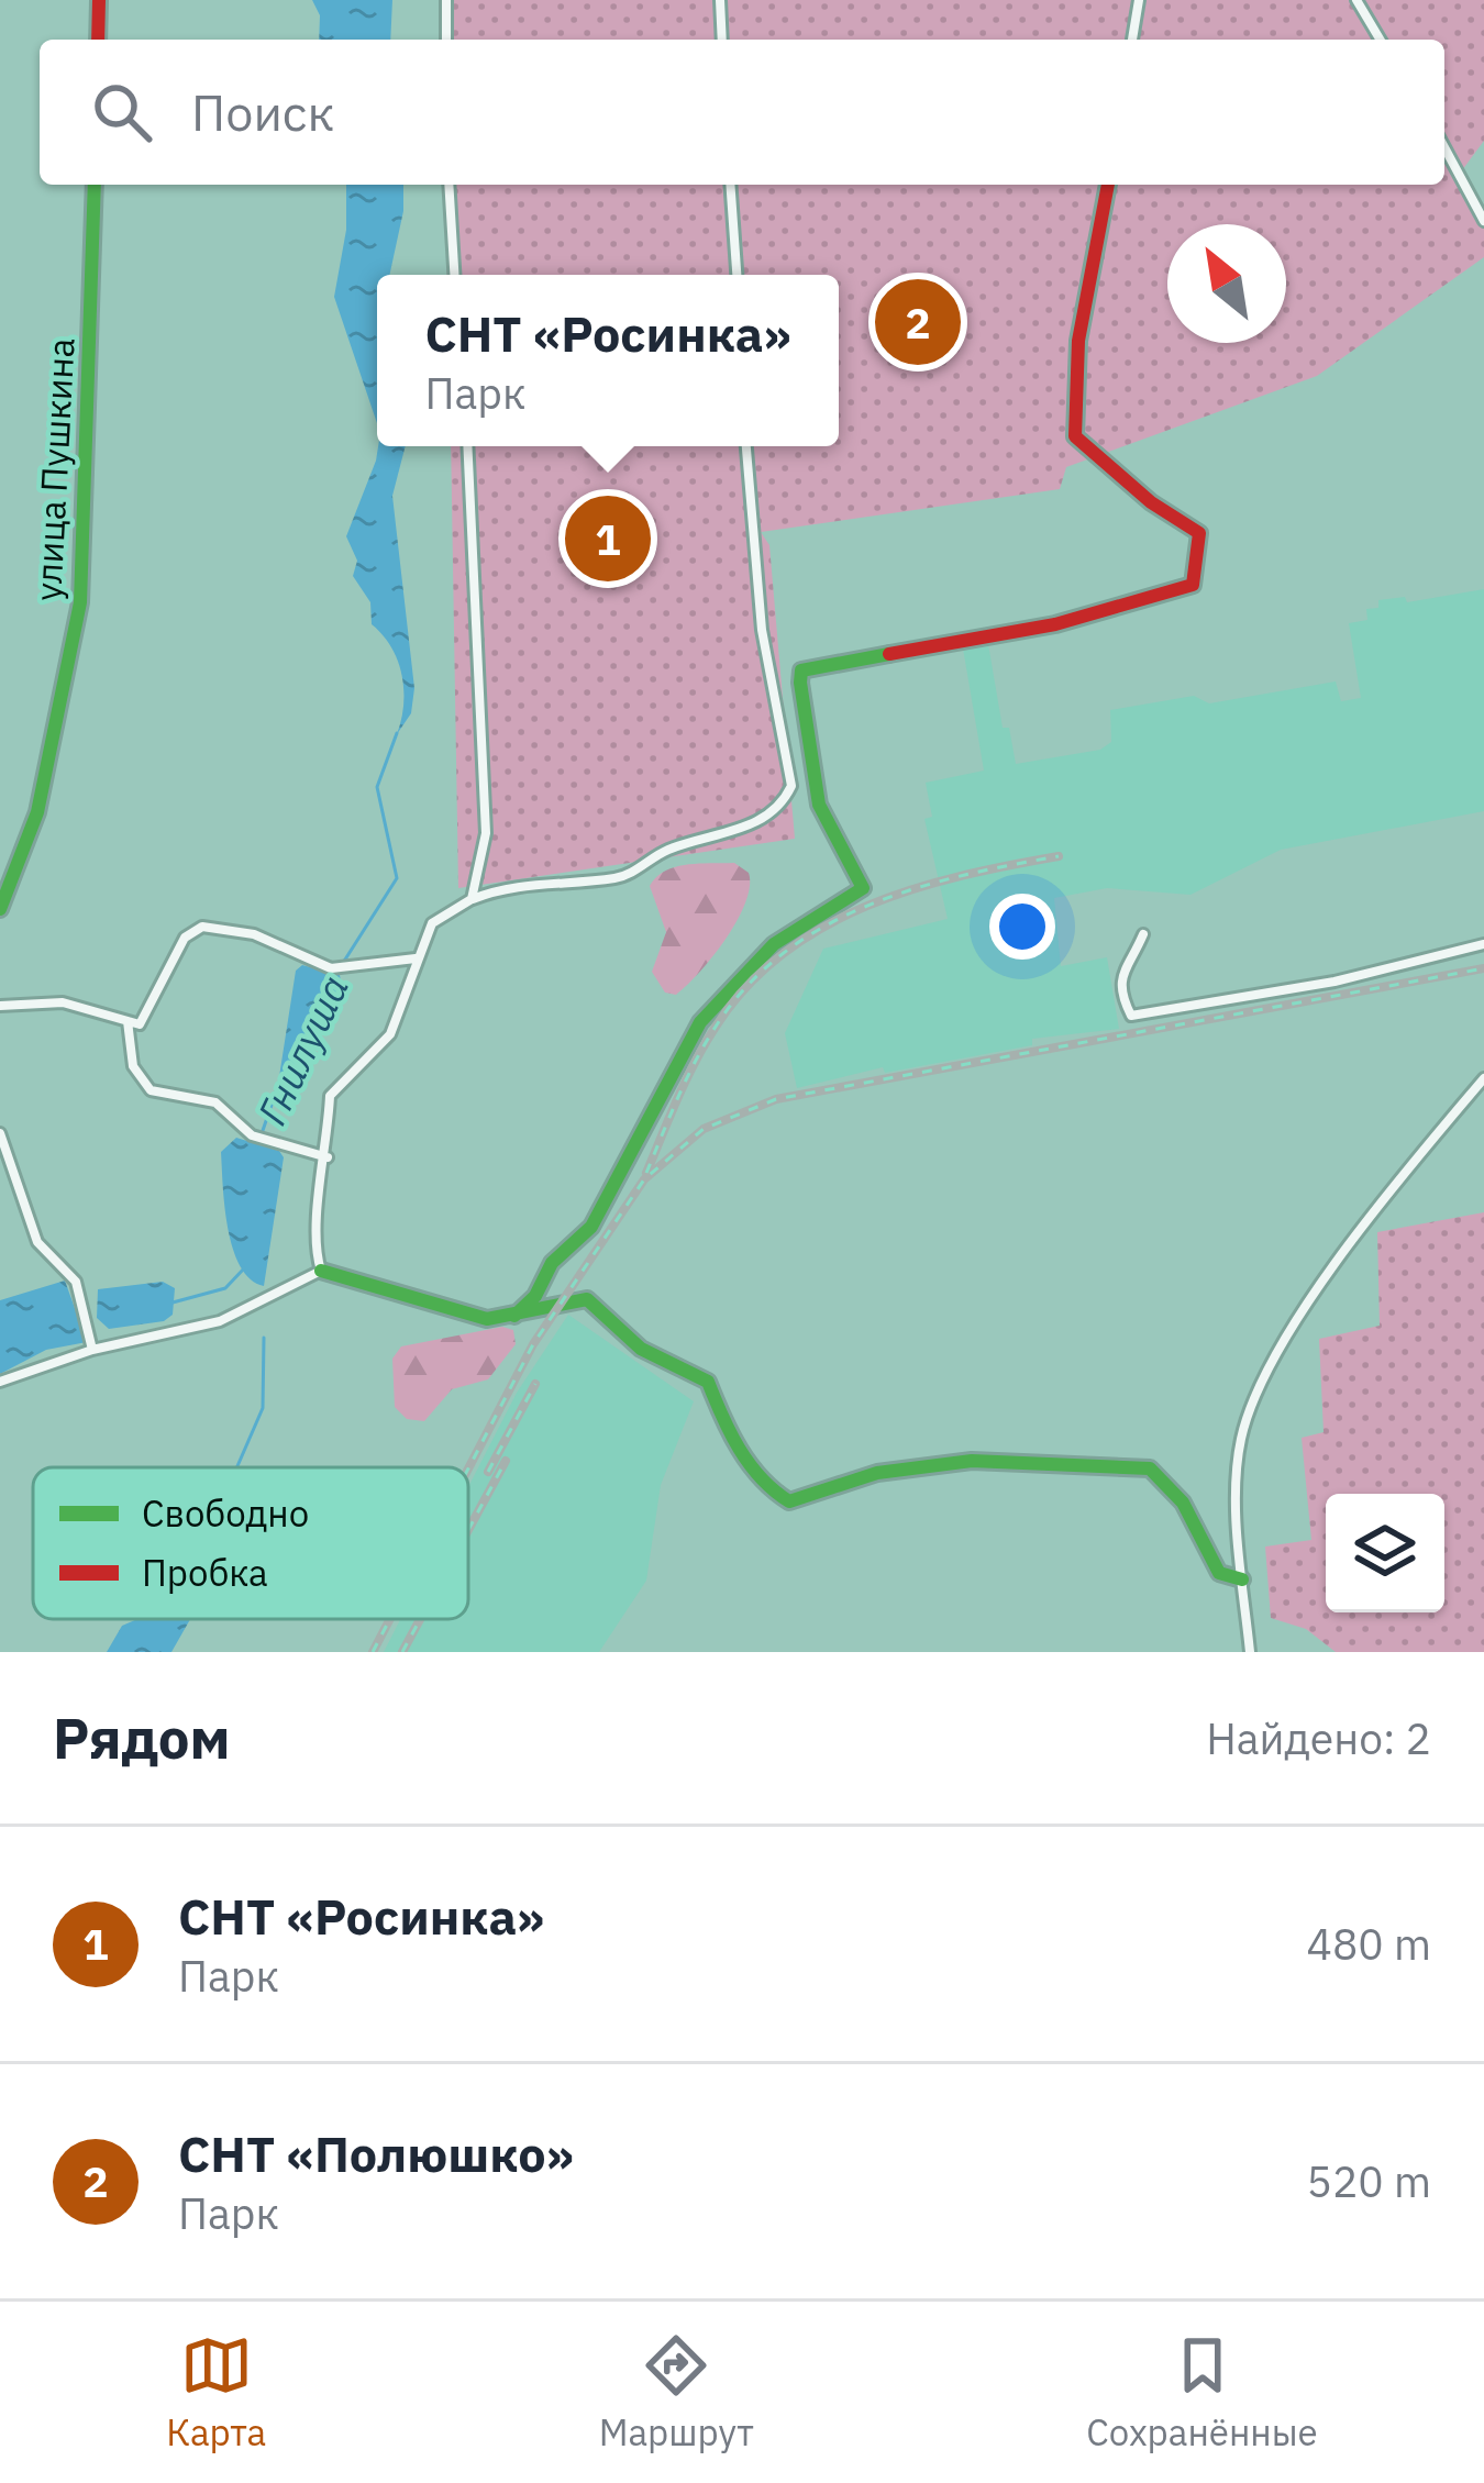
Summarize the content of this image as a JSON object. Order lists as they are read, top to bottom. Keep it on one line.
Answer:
{"streets":{"street":["улица Пушкина"]},"water":["Гнилуша"],"legend":["Свободно","Пробка"],"north":"top left","page":{"search":"Поиск","pins":["2","1"],"popup":["СНТ «Росинка»","Парк"],"heading":["Рядом","Найдено: 2"],"list":[{"mark":"1","name":"СНТ «Росинка»","note":"Парк","value":"480 m"},{"mark":"2","name":"СНТ «Полюшко»","note":"Парк","value":"520 m"}],"nav":["Карта","Маршрут","Сохранённые"]}}
